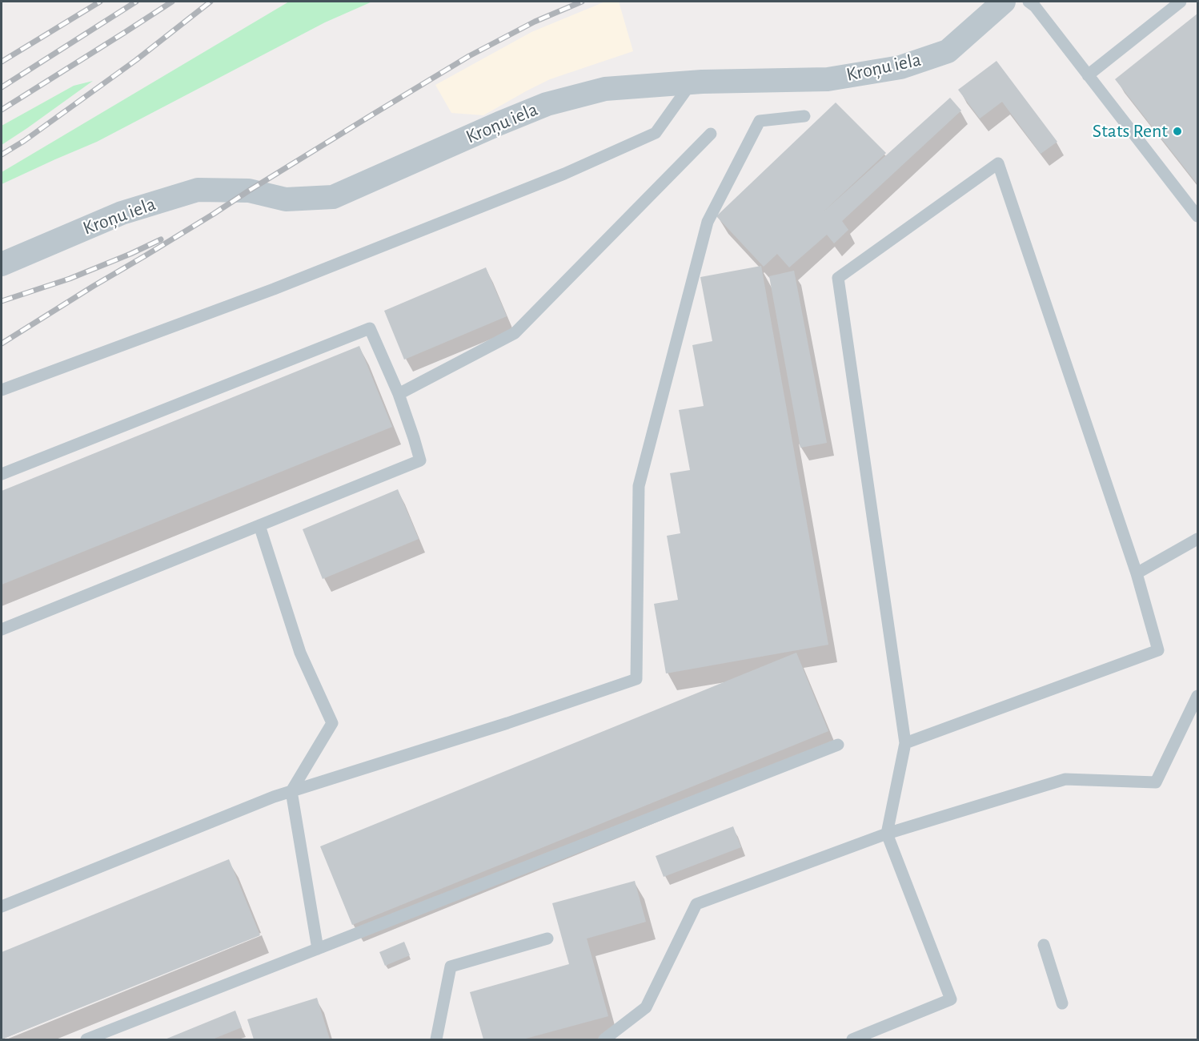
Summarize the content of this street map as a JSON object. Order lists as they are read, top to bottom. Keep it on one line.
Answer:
{"streets":{"street":["Kroņu iela"]},"places":["Stats Rent"]}
